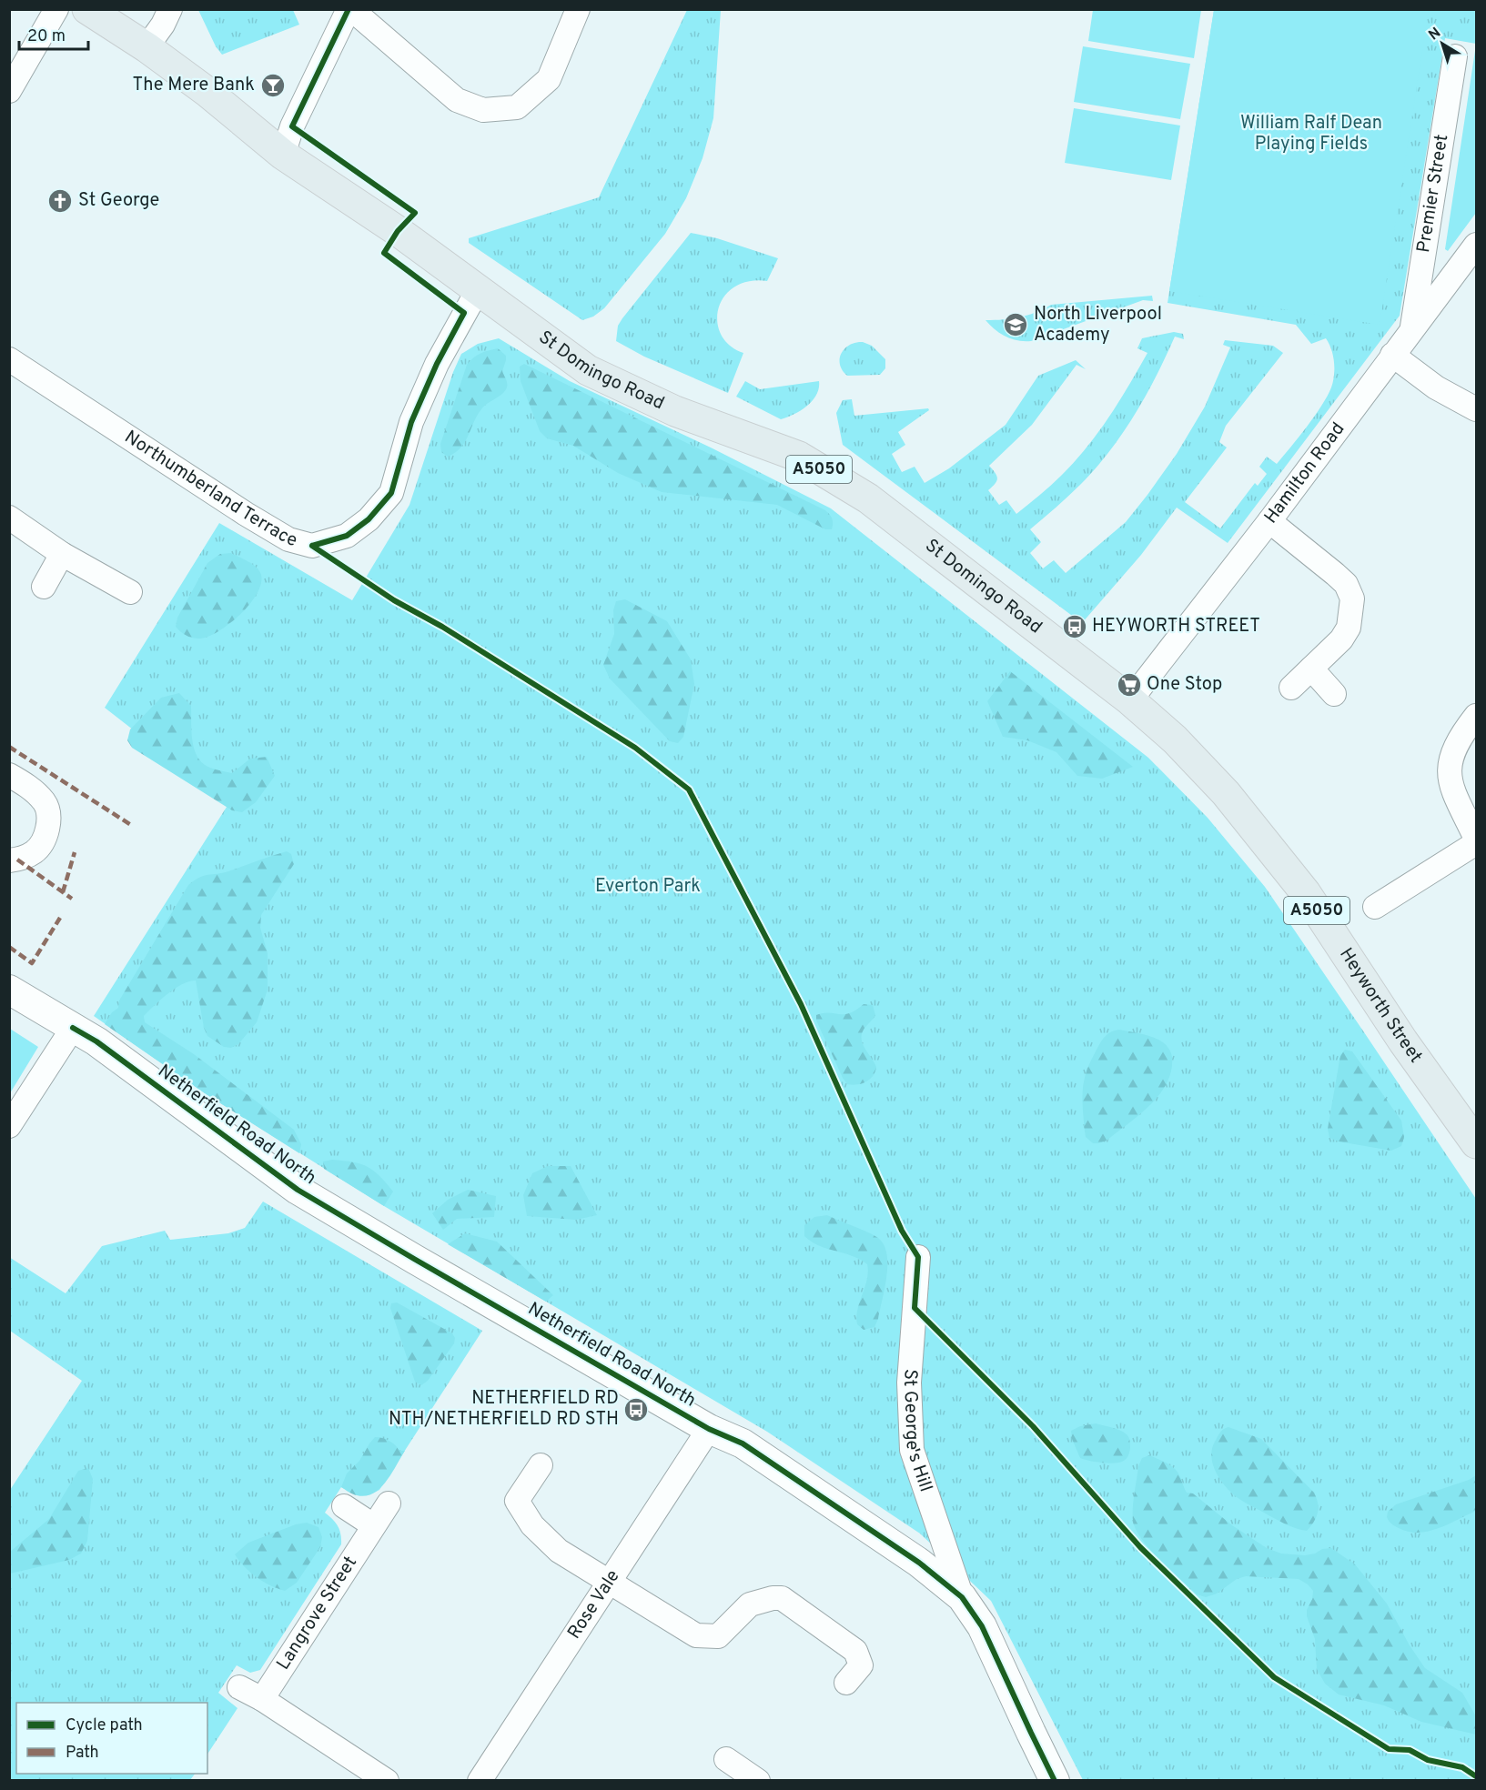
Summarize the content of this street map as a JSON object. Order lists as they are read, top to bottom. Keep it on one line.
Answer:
{"streets":{"main road":["St Domingo Road","A5050","Heyworth Street"],"street":["Premier Street","Hamilton Road","Northumberland Terrace","Netherfield Road North","St George's Hill","Rose Vale","Langrove Street"]},"crossings":[["Premier Street","Hamilton Road"],["St Domingo Road","Hamilton Road"],["St Domingo Road","Northumberland Terrace"],["St Domingo Road","Heyworth Street"],["Hamilton Road","Heyworth Street"],["Netherfield Road North","St George's Hill"],["Netherfield Road North","Rose Vale"]],"parks":["William Ralf Dean Playing Fields","Everton Park"],"places":{"bar":["The Mere Bank"],"church":["St George"],"school or university":["North Liverpool Academy"],"bus stop":["HEYWORTH STREET","NETHERFIELD RD NTH/NETHERFIELD RD STH"],"supermarket":["One Stop"]},"legend":["Cycle path","Path"],"scale_bar":"20 m","north":"top left"}
